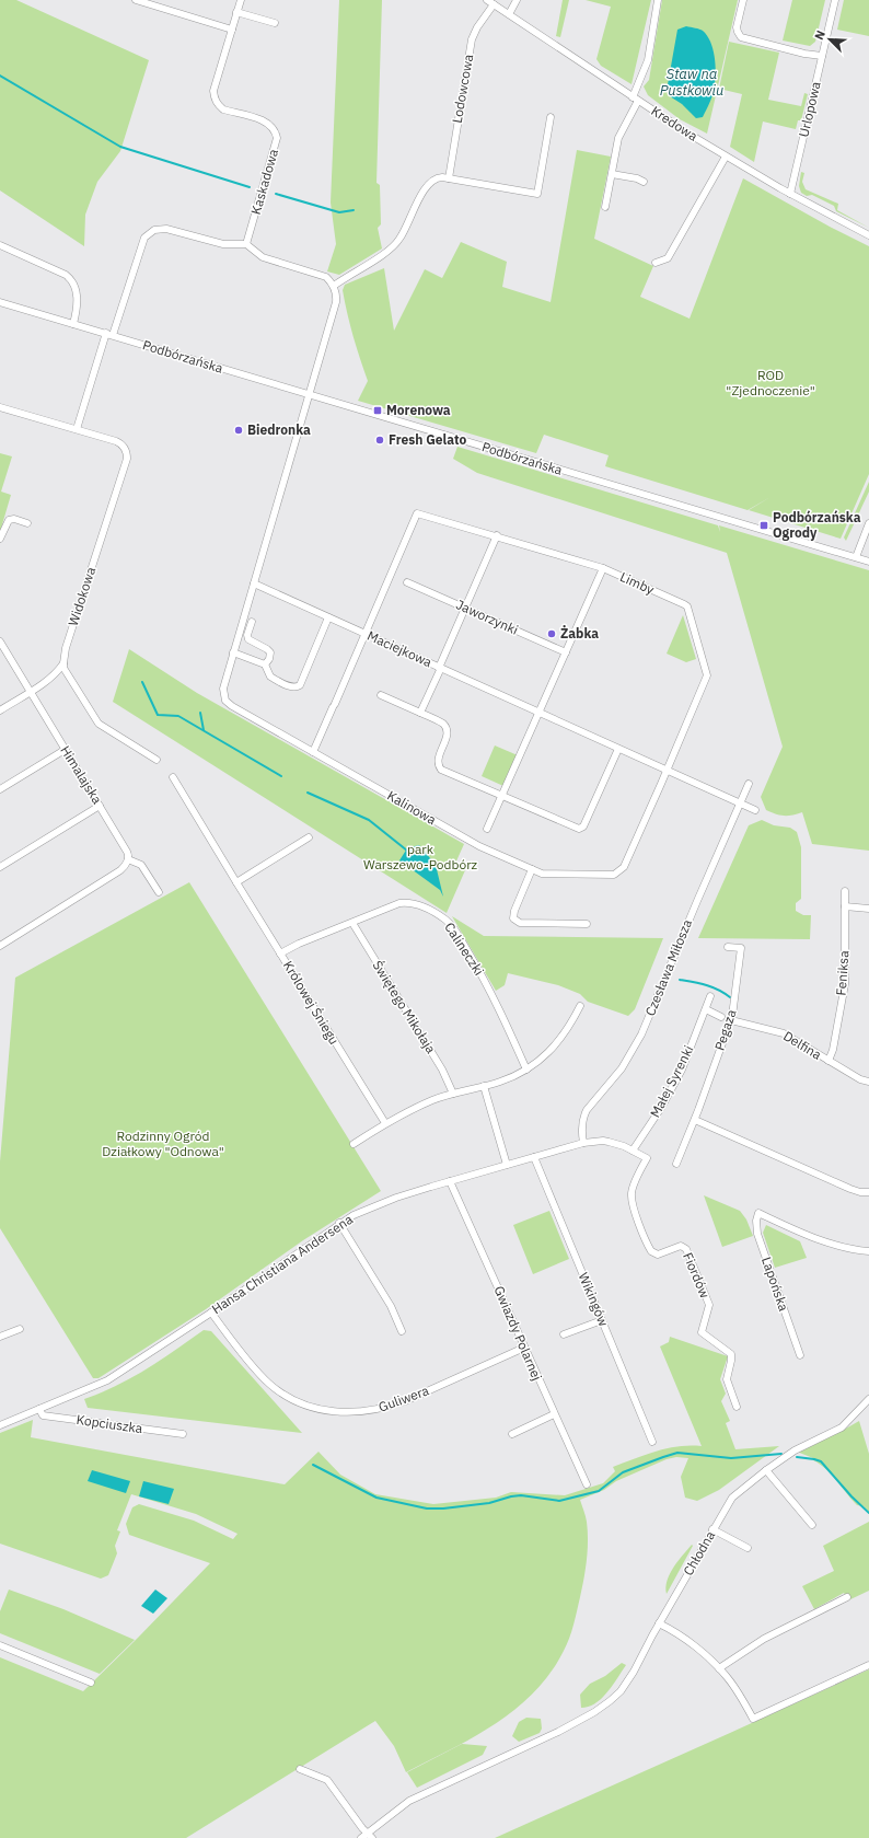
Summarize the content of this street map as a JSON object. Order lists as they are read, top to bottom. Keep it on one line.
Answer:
{"streets":{"street":["Lodowcowa","Urlopowa","Kredowa","Kaskadowa","Podbórzańska","Limby","Widokowa","Jaworzynki","Maciejkowa","Himalajska","Kalinowa","Calineczki","Czesława Miłosza","Feniksa","Królowej Śniegu","Świętego Mikołaja","Pegaza","Delfina","Małej Syrenki","Hansa Christiana Andersena","Fiordów","Lapońska","Wikingów","Gwiazdy Polarnej","Guliwera","Kopciuszka","Chłodna"]},"crossings":[["Lodowcowa","Kredowa"],["Urlopowa","Kredowa"],["Limby","Maciejkowa"],["Limby","Kalinowa"],["Maciejkowa","Kalinowa"],["Maciejkowa","Czesława Miłosza"],["Calineczki","Królowej Śniegu"],["Calineczki","Świętego Mikołaja"],["Czesława Miłosza","Hansa Christiana Andersena"],["Feniksa","Delfina"],["Pegaza","Delfina"],["Małej Syrenki","Hansa Christiana Andersena"],["Hansa Christiana Andersena","Fiordów"],["Hansa Christiana Andersena","Wikingów"],["Hansa Christiana Andersena","Gwiazdy Polarnej"],["Hansa Christiana Andersena","Guliwera"],["Hansa Christiana Andersena","Kopciuszka"],["Gwiazdy Polarnej","Guliwera"]],"water":["Staw na Pustkowiu"],"parks":["ROD \"Zjednoczenie\"","park Warszewo-Podbórz","Rodzinny Ogród Działkowy \"Odnowa\""],"places":{"transit":["Morenowa","Podbórzańska Ogrody"],"other":["Biedronka","Fresh Gelato","Żabka"]},"north":"top left"}
